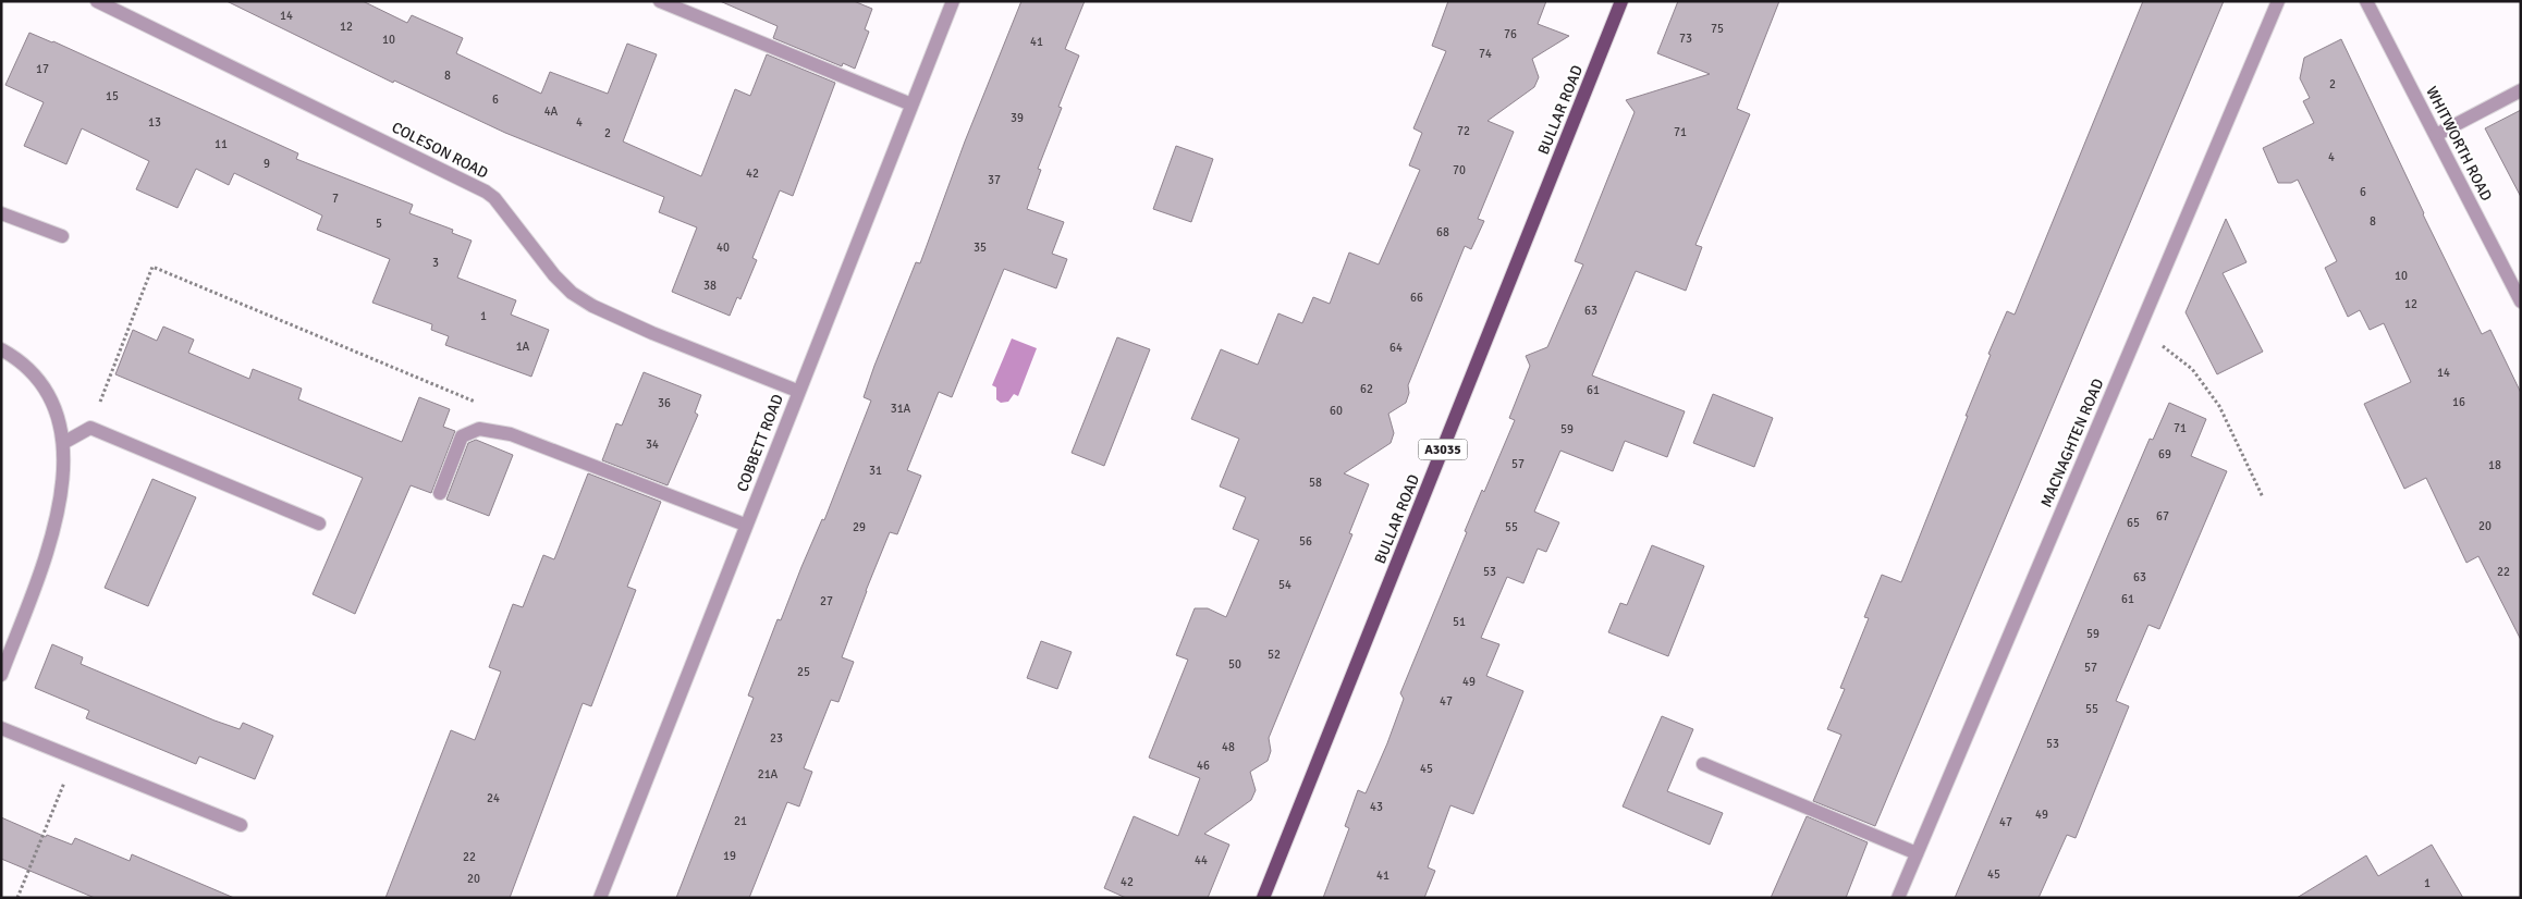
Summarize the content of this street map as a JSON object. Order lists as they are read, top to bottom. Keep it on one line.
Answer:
{"streets":{"main road":["BULLAR ROAD","A3035"],"street":["WHITWORTH ROAD","COLESON ROAD","COBBETT ROAD","MACNAGHTEN ROAD"]},"crossings":[["COLESON ROAD","COBBETT ROAD"]],"house_numbers":["14","12","75","76","73","10","41","74","17","8","2","15","6","4A","39","13","4","72","71","2","11","4","9","70","42","37","6","7","8","5","68","40","35","3","10","38","66","12","63","1","1A","64","14","62","61","16","36","31A","60","71","59","34","69","57","18","31","58","67","65","20","29","55","56","53","22","63","54","61","27","51","59","52","50","57","25","49","47","55","23","53","48","46","45","21A","24","43","49","21","47","19","22","44","45","41","20","42","1"]}
